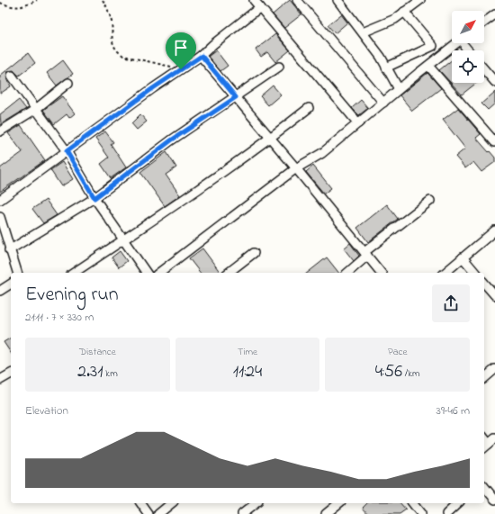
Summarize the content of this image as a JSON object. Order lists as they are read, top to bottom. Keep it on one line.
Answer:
{"north":"top right","page":{"heading":["Evening run","21:11 · 7 × 330 m"],"stats":[["Distance","2.31 km"],["Time","11:24"],["Pace","4:56 /km"]],"chart":["Elevation","39–46 m"]}}
